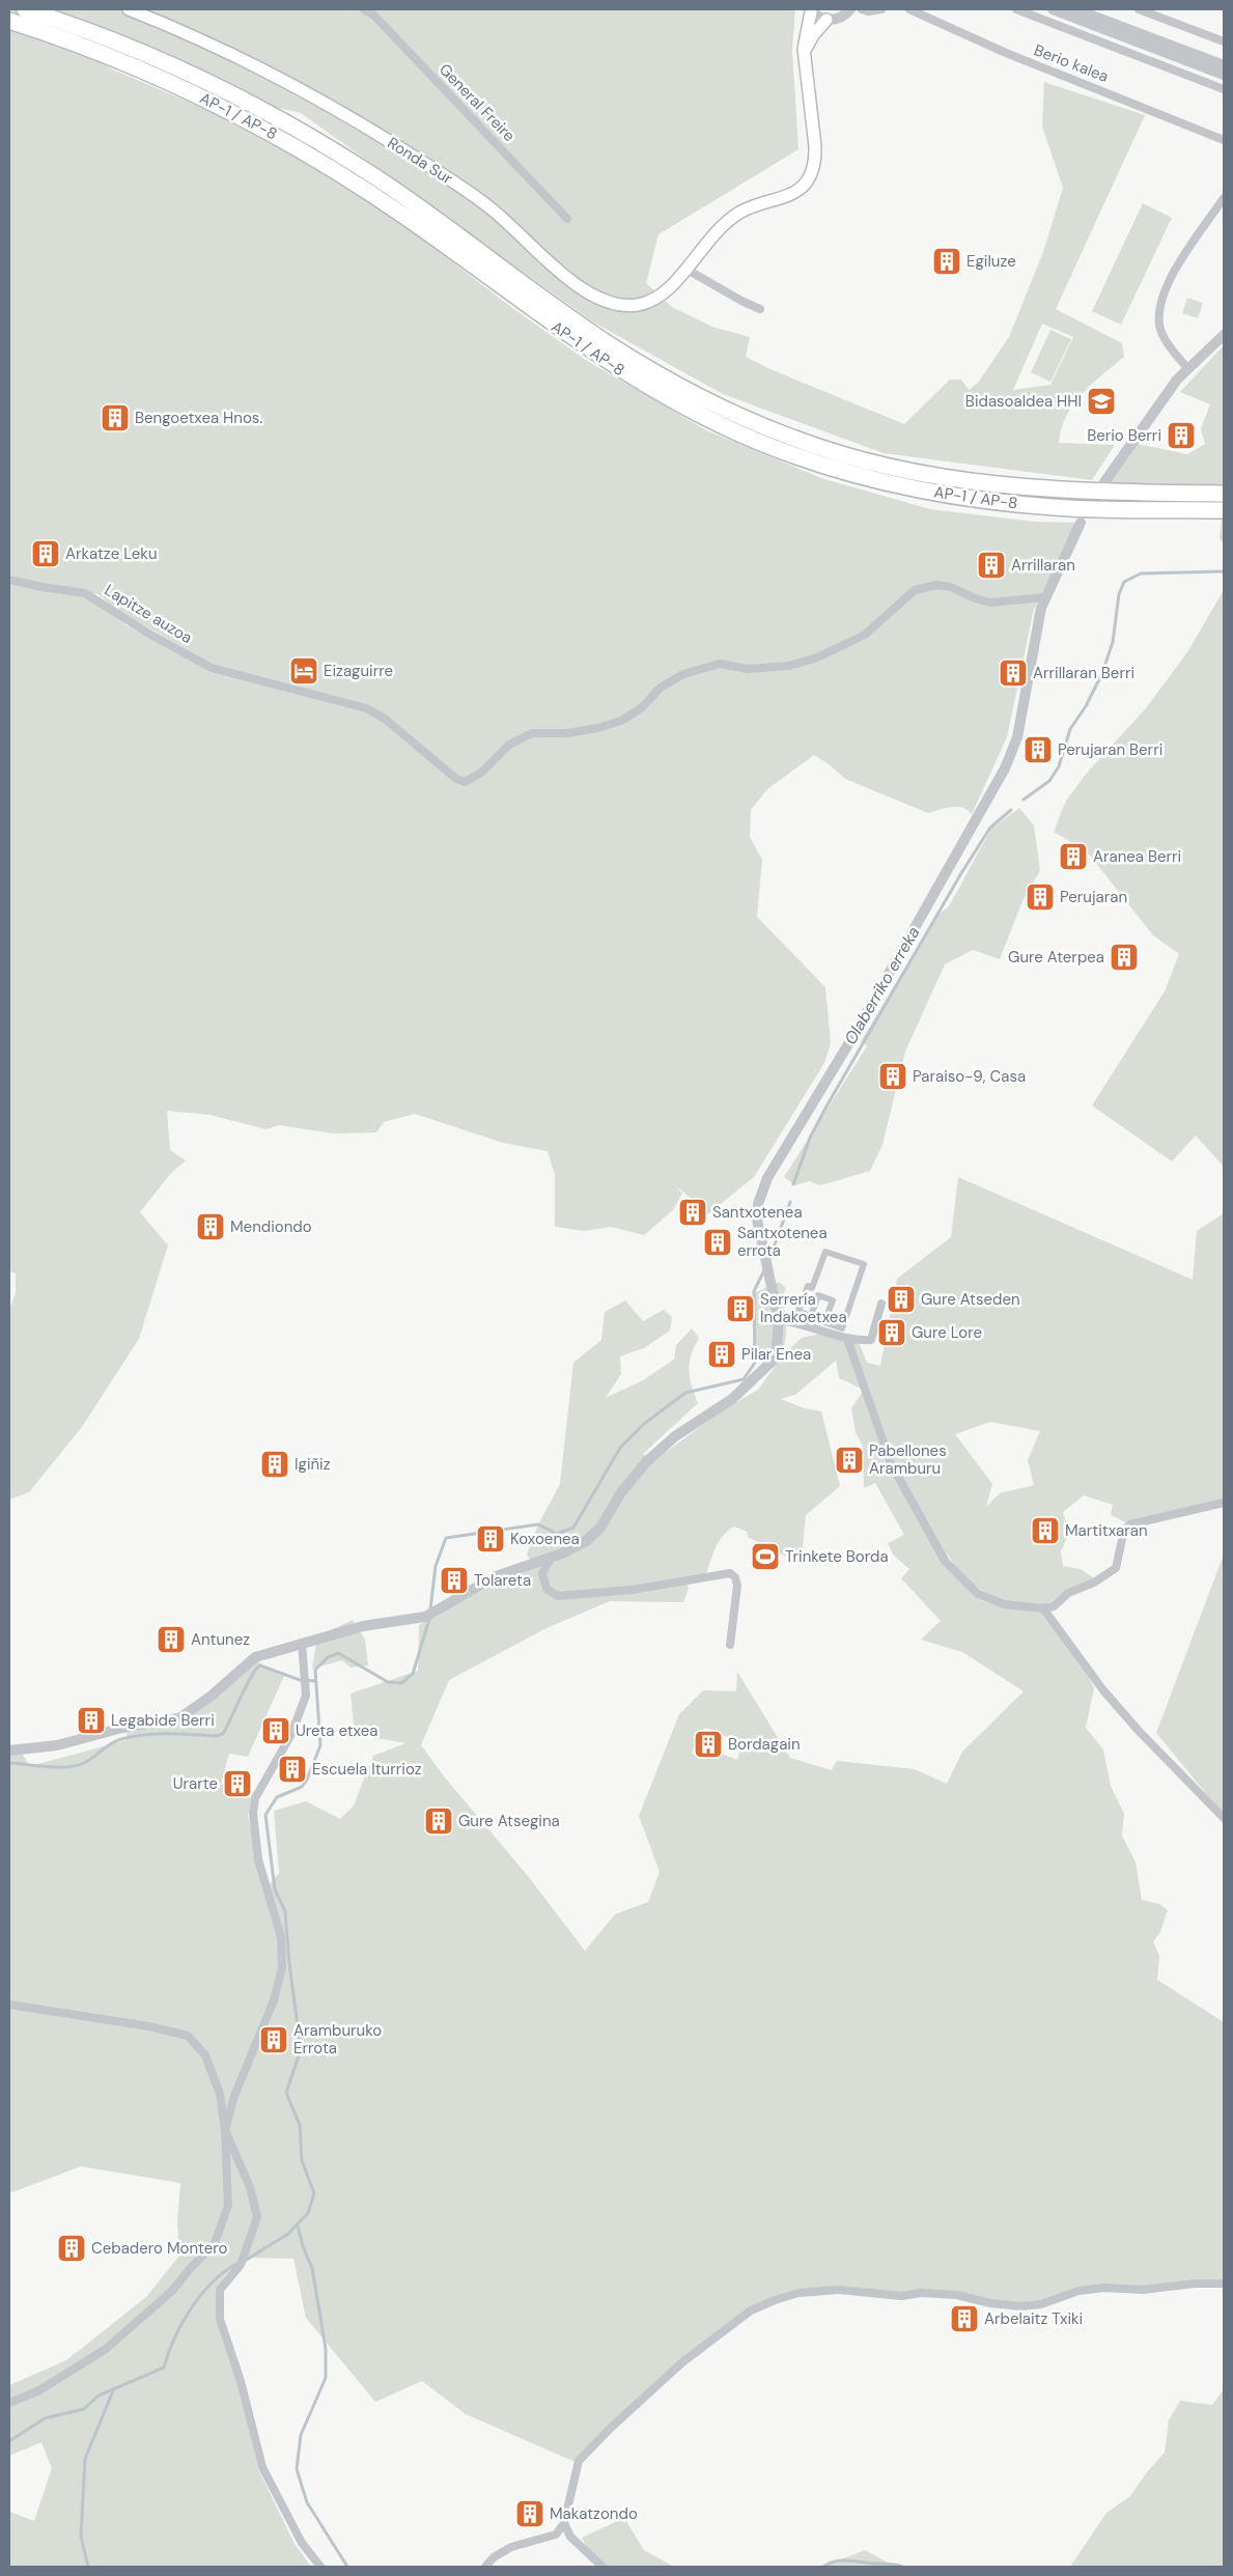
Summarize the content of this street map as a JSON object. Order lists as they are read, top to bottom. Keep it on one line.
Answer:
{"streets":{"highway":["AP-1 / AP-8"],"main road":["Ronda Sur"],"street":["Berio kalea","General Freire","Lapitze auzoa"]},"water":["Olaberriko erreka"],"places":{"building":["Egiluze","Bengoetxea Hnos.","Berio Berri","Arkatze Leku","Arrillaran","Arrillaran Berri","Perujaran Berri","Aranea Berri","Perujaran","Gure Aterpea","Paraiso-9, Casa","Santxotenea","Mendiondo","Santxotenea errota","Gure Atseden","Serrería Indakoetxea","Gure Lore","Pilar Enea","Pabellones Aramburu","Igiñiz","Martitxaran","Koxoenea","Tolareta","Antunez","Legabide Berri","Ureta etxea","Bordagain","Escuela Iturrioz","Urarte","Gure Atsegina","Aramburuko Errota","Cebadero Montero","Arbelaitz Txiki","Makatzondo"],"school or university":["Bidasoaldea HHI"],"hotel":["Eizaguirre"],"sports":["Trinkete Borda"]}}
